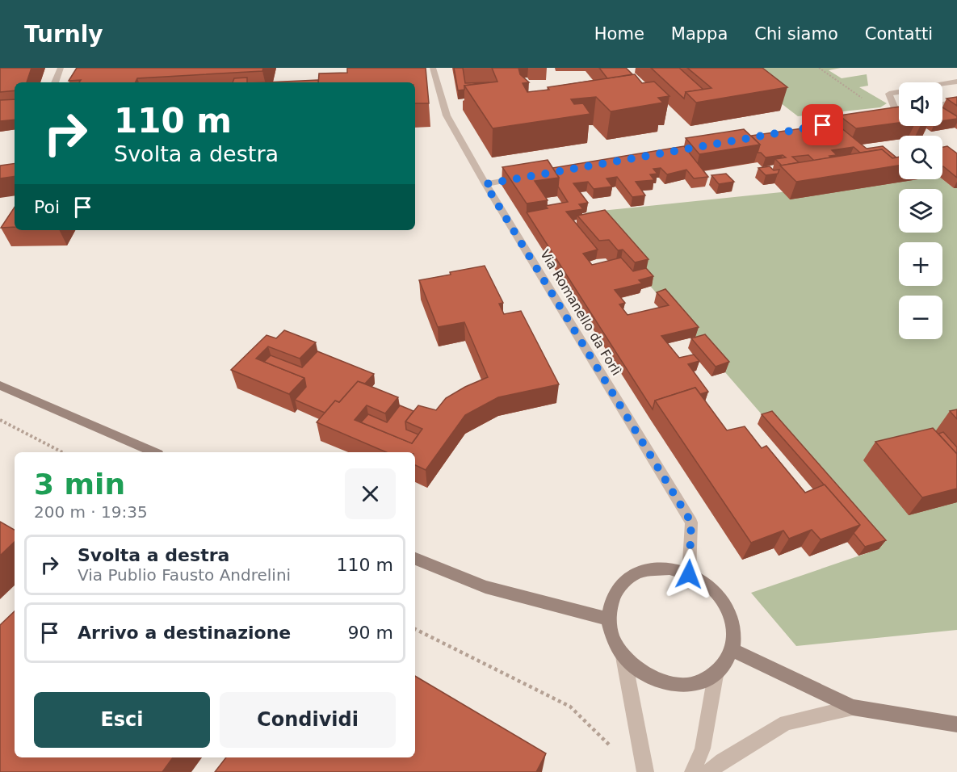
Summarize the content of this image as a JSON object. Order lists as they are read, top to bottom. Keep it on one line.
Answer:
{"streets":{"street":["Via Romanello da Forlì"]},"page":{"header":"Turnly","nav":["Home","Mappa","Chi siamo","Contatti"],"map_buttons":["+","−"],"turn":["110 m","Svolta a destra"],"then":"Poi","heading":["3 min","200 m · 19:35"],"list":[{"name":"Svolta a destra","note":"Via Publio Fausto Andrelini","value":"110 m"},{"name":"Arrivo a destinazione","value":"90 m"}],"buttons":["Esci","Condividi"]}}
